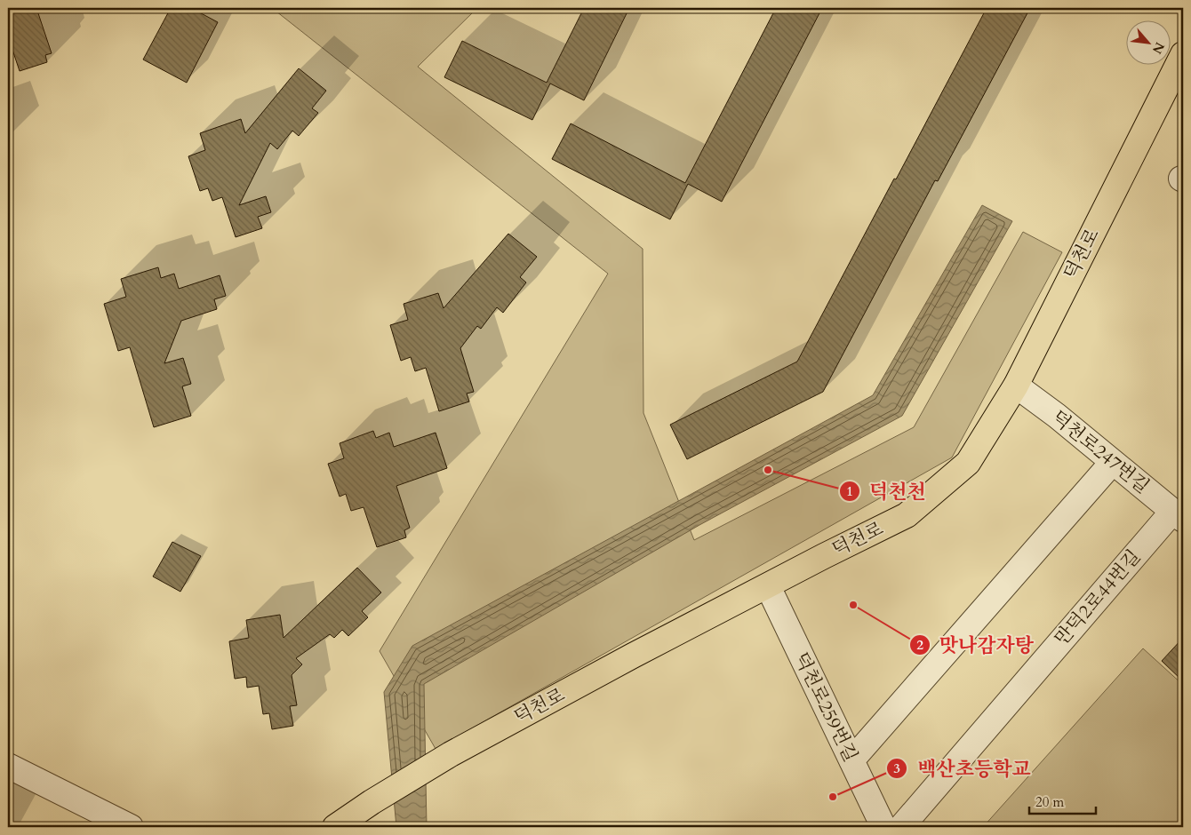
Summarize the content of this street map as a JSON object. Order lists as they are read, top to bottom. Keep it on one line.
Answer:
{"streets":{"main road":["덕천로"],"street":["덕천로247번길","만덕2로44번길","덕천로259번길"]},"crossings":[["덕천로","덕천로247번길"],["덕천로","덕천로259번길"],["덕천로247번길","만덕2로44번길"]],"places":["덕천천","맛나감자탕","백산초등학교"],"scale_bar":"20 m","north":"bottom right"}
